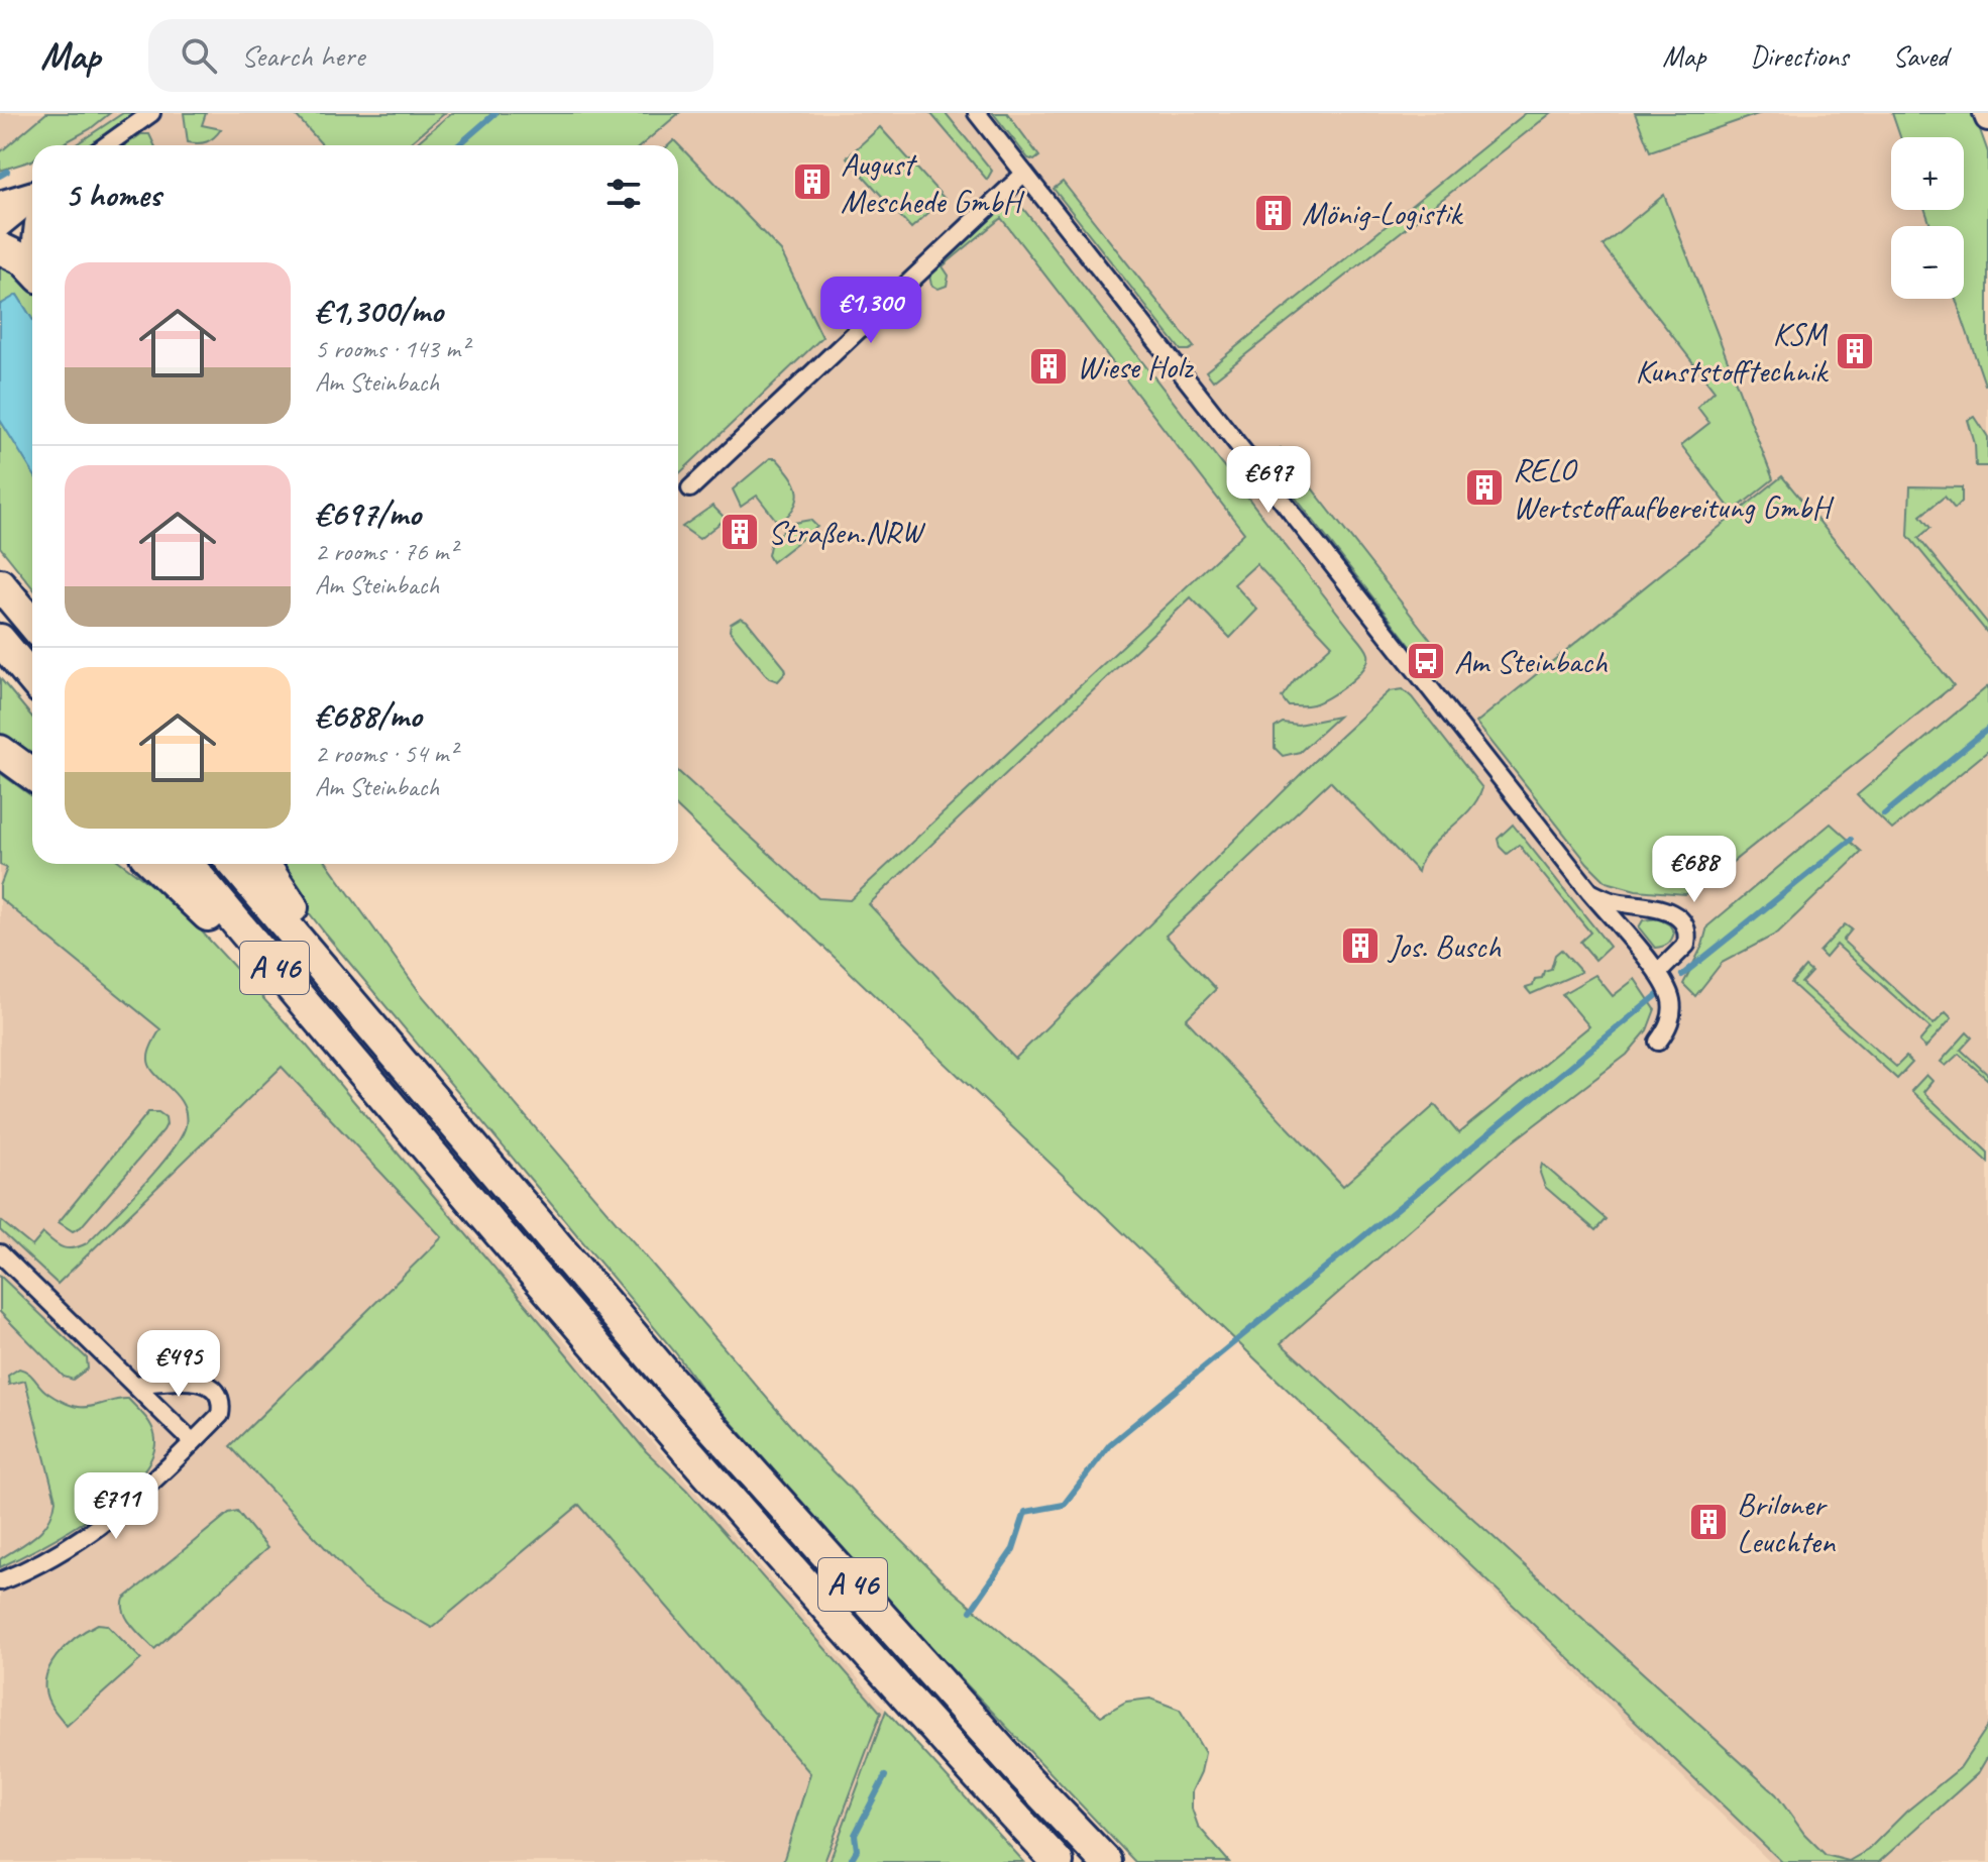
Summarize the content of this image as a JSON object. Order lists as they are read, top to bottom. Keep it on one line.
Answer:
{"streets":{"highway":["A 46"]},"places":{"building":["August Meschede GmbH","Mönig-Logistik","KSM Kunststofftechnik","Wiese Holz","RELO Wertstoffaufbereitung GmbH","Straßen.NRW","Jos. Busch","Briloner Leuchten"],"bus stop":["Am Steinbach"]},"page":{"header":"Map","search":"Search here","nav":["Map","Directions","Saved"],"map_buttons":["+","−"],"heading":"5 homes","list":[{"name":"€1,300/mo","note":"5 rooms · 143 m² · Am Steinbach"},{"name":"€697/mo","note":"2 rooms · 76 m² · Am Steinbach"},{"name":"€688/mo","note":"2 rooms · 54 m² · Am Steinbach"}],"price":["€1,300","€697","€688","€495","€711"]}}
